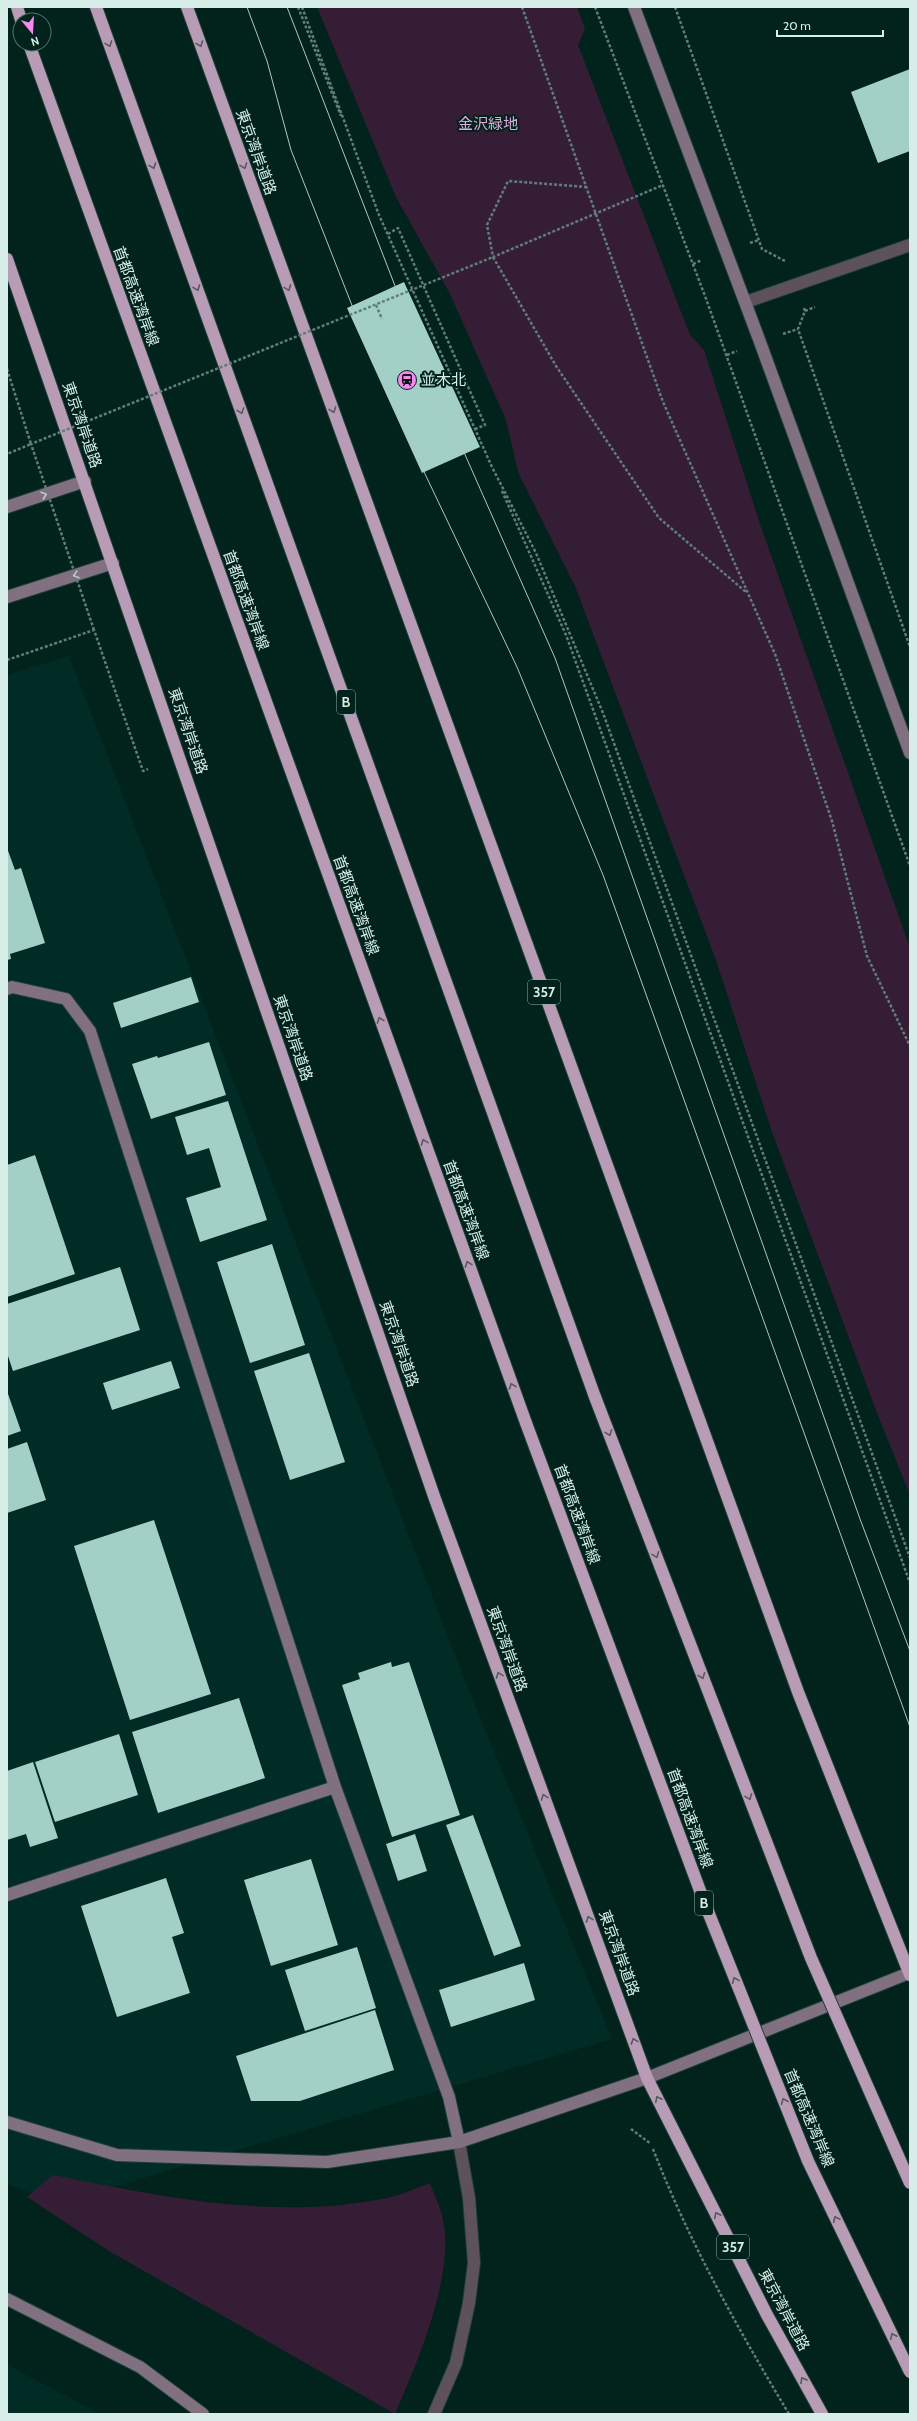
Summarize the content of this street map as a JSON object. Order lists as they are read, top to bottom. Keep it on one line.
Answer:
{"streets":{"highway":["東京湾岸道路","首都高速湾岸線","B","357"]},"parks":["金沢緑地"],"places":{"station":["並木北"]},"scale_bar":"20 m","north":"bottom"}
